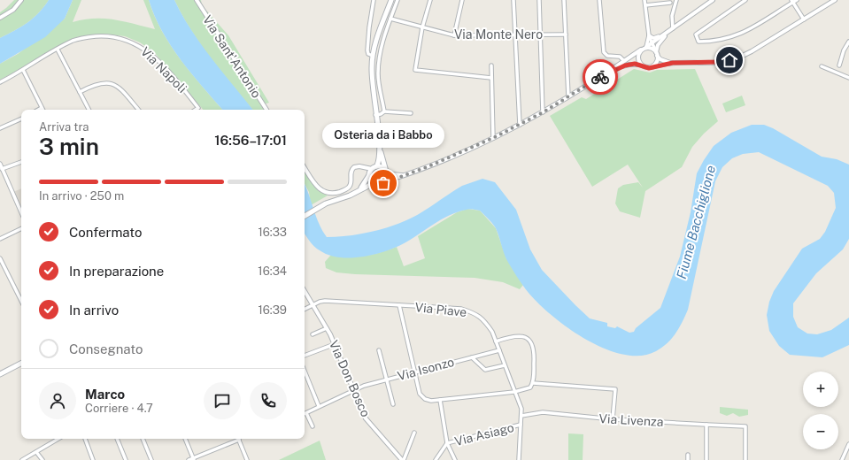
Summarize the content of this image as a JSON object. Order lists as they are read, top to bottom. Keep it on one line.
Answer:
{"streets":{"street":["Via Monte Nero","Via Sant'Antonio","Via Napoli","Via Piave","Via Isonzo","Via Don Bosco","Via Livenza","Via Asiago"]},"crossings":[["Via Piave","Via Isonzo"],["Via Piave","Via Don Bosco"],["Via Piave","Via Livenza"],["Via Piave","Via Asiago"],["Via Isonzo","Via Don Bosco"]],"water":["Fiume Bacchiglione"],"places":["Osteria da i Babbo"],"page":{"heading":["3 min","Arriva tra","16:56–17:01"],"panel":["Marco","Corriere · 4.7"],"bubble":"Osteria da i Babbo","bar":"In arrivo · 250 m","list":[["Confermato","16:33"],["In preparazione","16:34"],["In arrivo","16:39"],"Consegnato"],"map_buttons":["+","−"]}}
